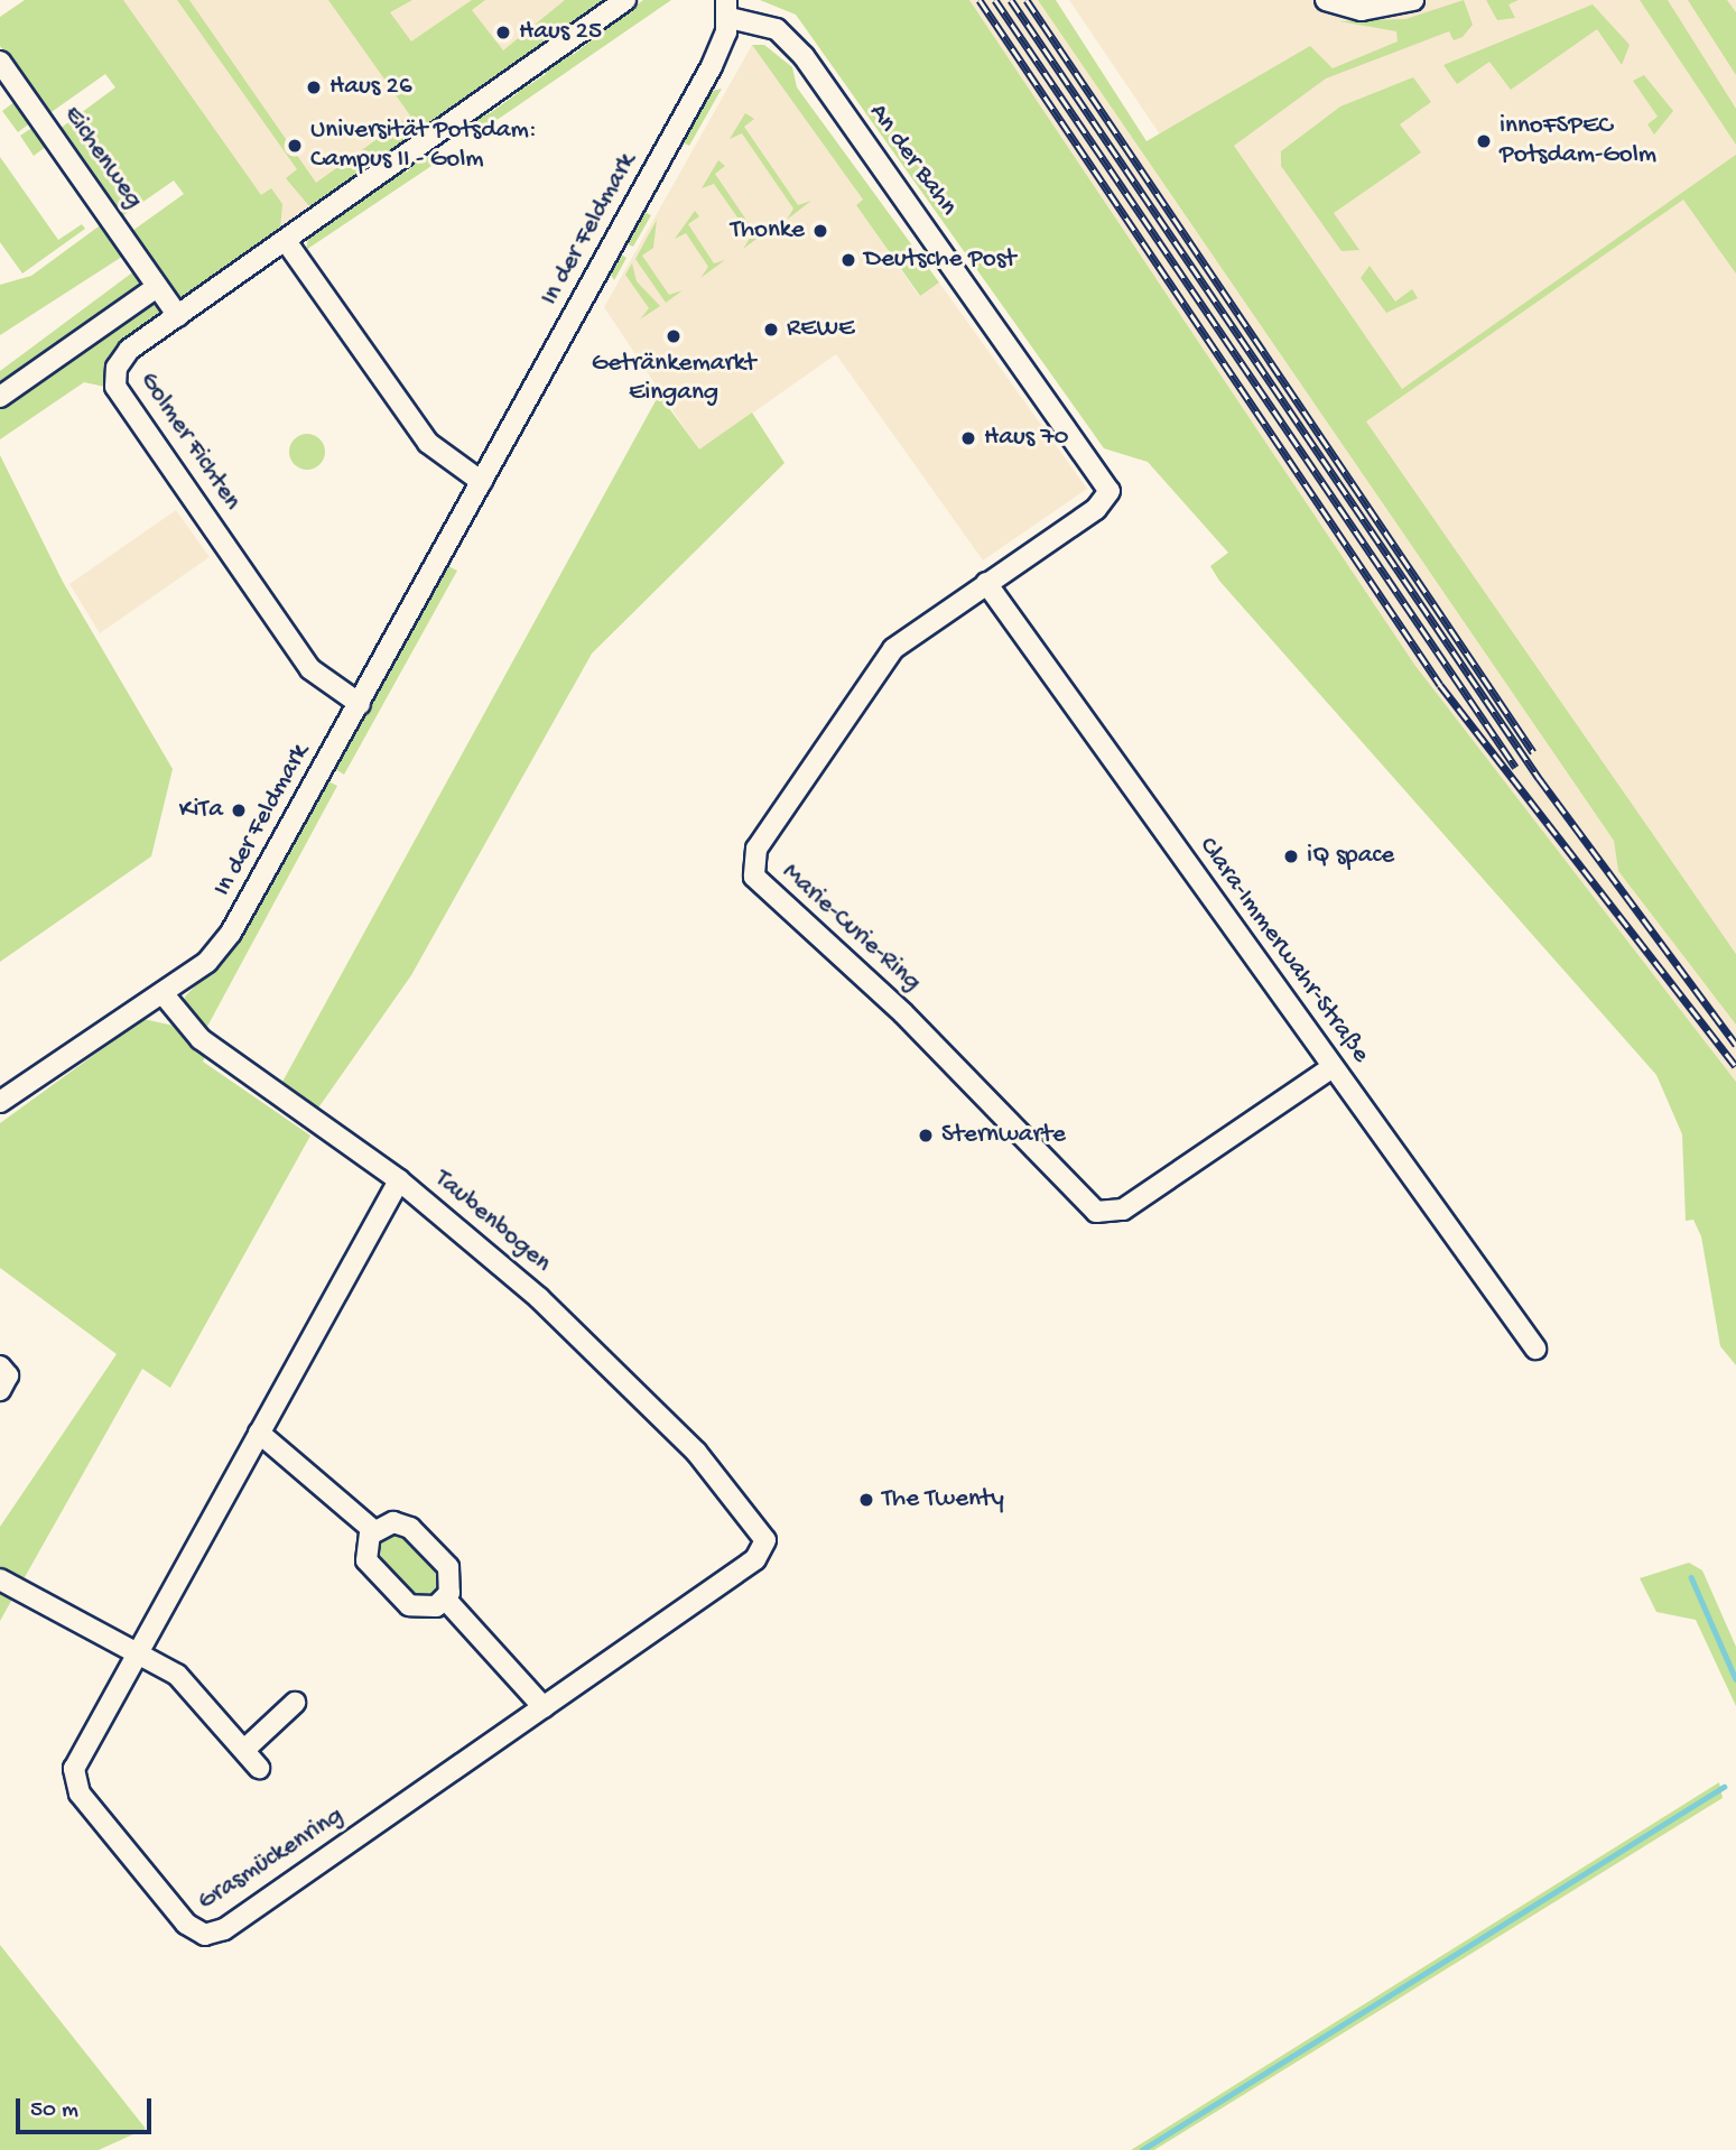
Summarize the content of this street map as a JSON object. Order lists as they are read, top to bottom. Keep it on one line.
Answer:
{"streets":{"street":["Eichenweg","An der Bahn","In der Feldmark","Golmer Fichten","Marie-Curie-Ring","Clara-Immerwahr-Straße","Taubenbogen","Grasmückenring"]},"crossings":[["Eichenweg","Golmer Fichten"],["An der Bahn","In der Feldmark"],["An der Bahn","Marie-Curie-Ring"],["In der Feldmark","Golmer Fichten"],["In der Feldmark","Taubenbogen"],["Marie-Curie-Ring","Clara-Immerwahr-Straße"],["Taubenbogen","Grasmückenring"]],"places":["Haus 25","Haus 26","innoFSPEC Potsdam-Golm","Universität Potsdam: Campus II - Golm","Thonke","Deutsche Post","REWE","Getränkemarkt Eingang","Haus 70","KiTa","iQ space","Sternwarte","The Twenty"],"scale_bar":"50 m"}
